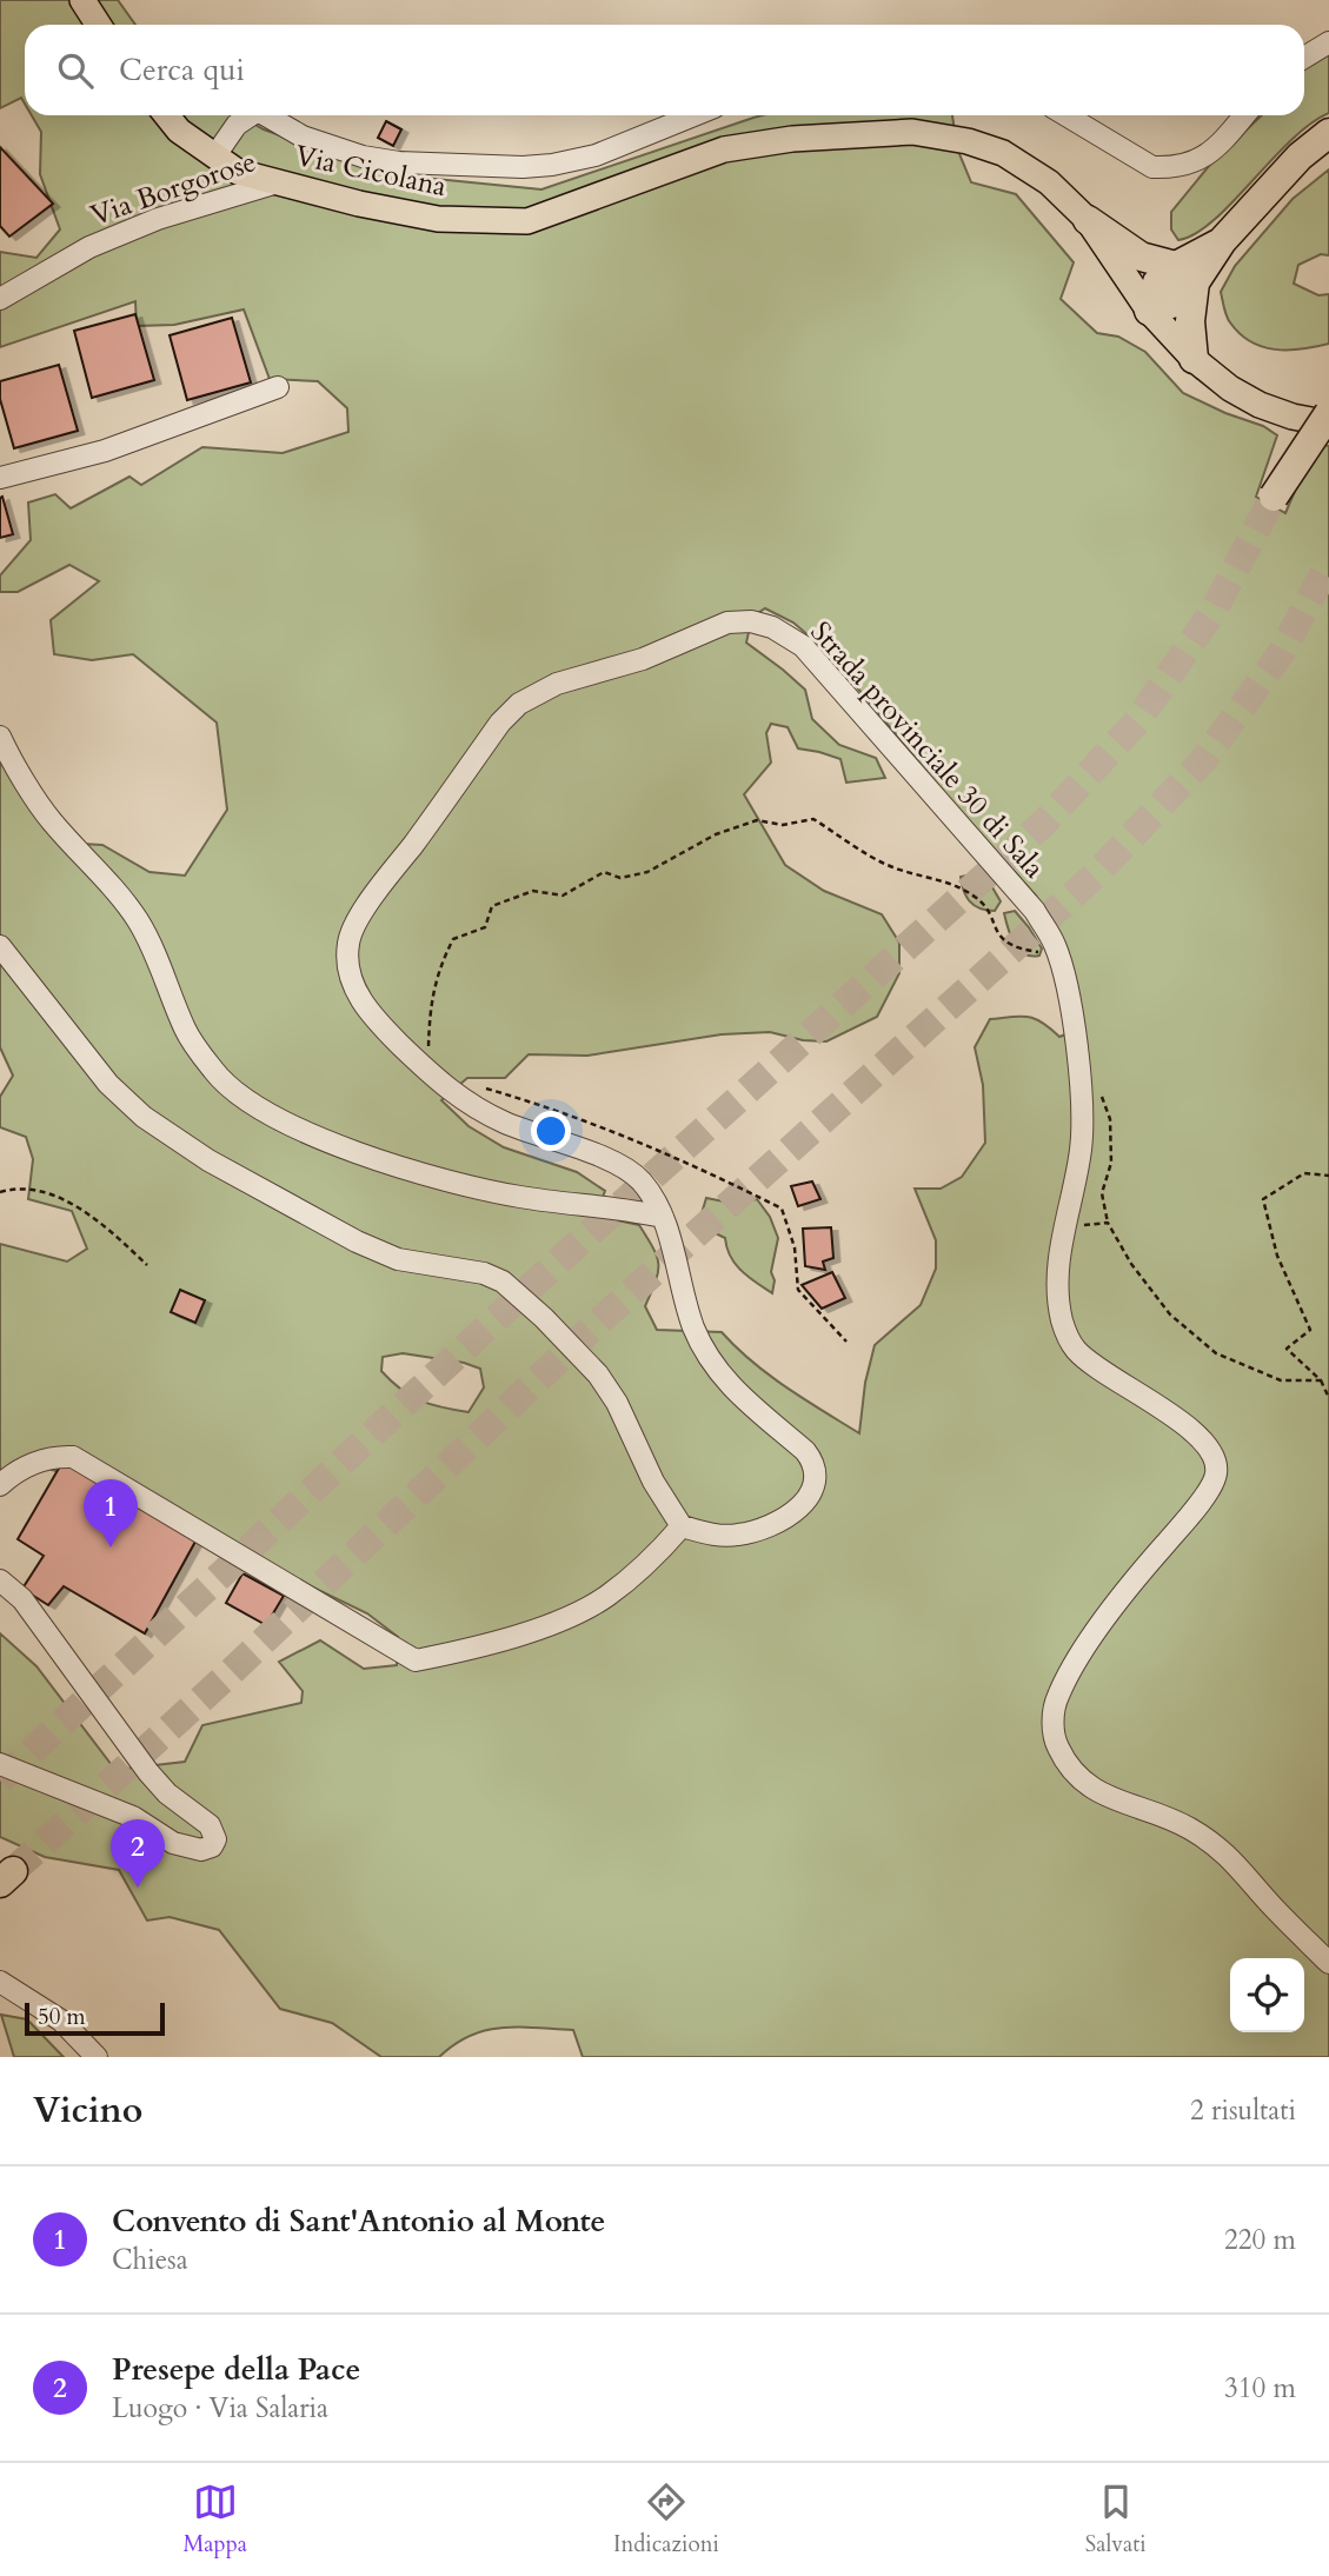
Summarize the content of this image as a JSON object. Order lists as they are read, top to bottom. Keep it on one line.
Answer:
{"streets":{"main road":["Via Cicolana"],"street":["Via Borgorose","Strada provinciale 30 di Sala"]},"crossings":[["Via Cicolana","Via Borgorose"]],"scale_bar":"50 m","page":{"search":"Cerca qui","pins":["1","2"],"scale":"50 m","heading":["Vicino","2 risultati"],"list":[{"mark":"1","name":"Convento di Sant'Antonio al Monte","note":"Chiesa","value":"220 m"},{"mark":"2","name":"Presepe della Pace","note":"Luogo · Via Salaria","value":"310 m"}],"nav":["Mappa","Indicazioni","Salvati"]}}
